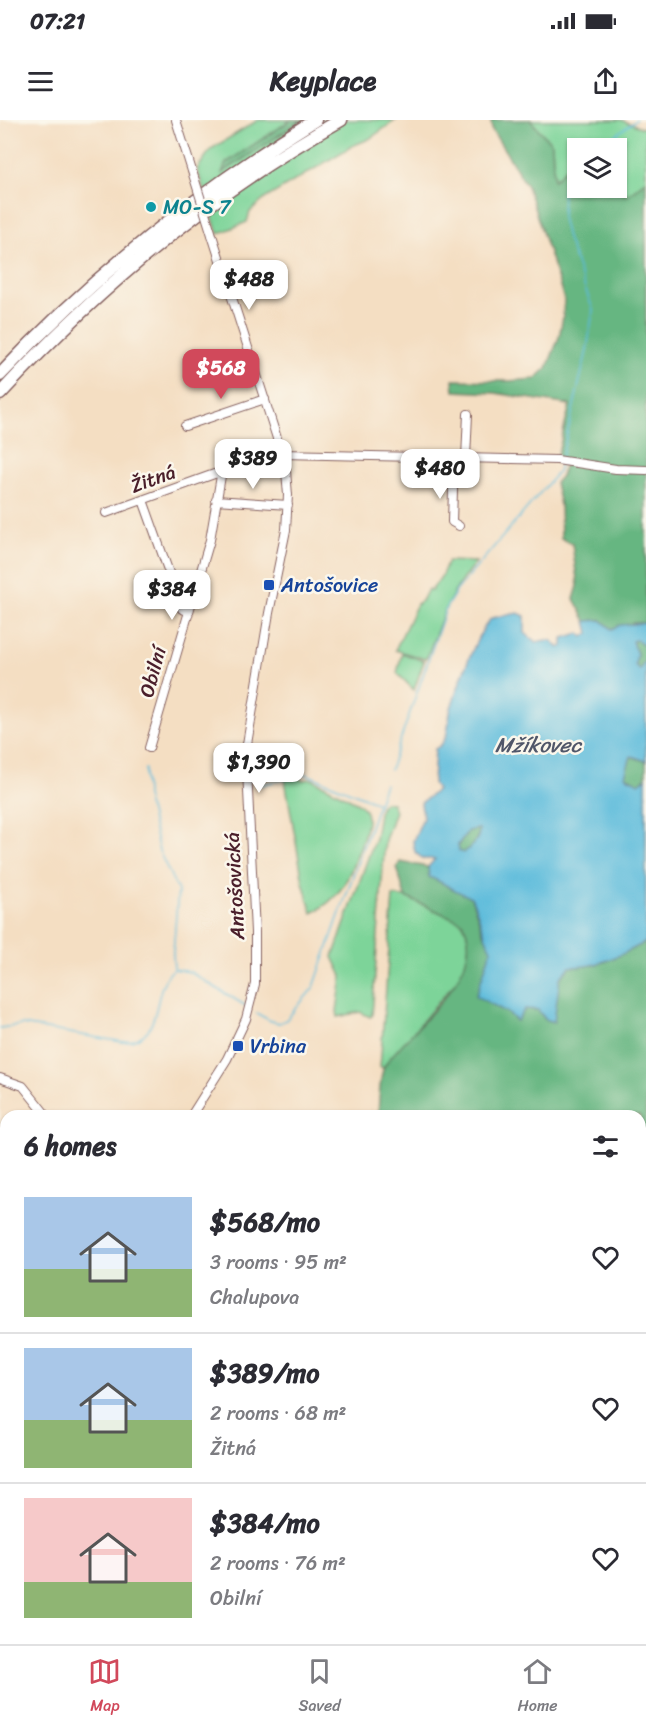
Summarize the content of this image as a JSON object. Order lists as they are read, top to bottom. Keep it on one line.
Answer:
{"streets":{"street":["Žitná","Obilní","Antošovická"]},"crossings":[["Žitná","Obilní"]],"water":["Mžíkovec"],"places":{"other":["MO-S 7"],"transit":["Antošovice","Vrbina"]},"page":{"status":"07:21","header":"Keyplace","price":["$488","$568","$389","$480","$384","$1,390"],"heading":"6 homes","list":[{"name":"$568/mo","note":"3 rooms · 95 m² · Chalupova"},{"name":"$389/mo","note":"2 rooms · 68 m² · Žitná"},{"name":"$384/mo","note":"2 rooms · 76 m² · Obilní"}],"tabs":["Map","Saved","Home"]}}
